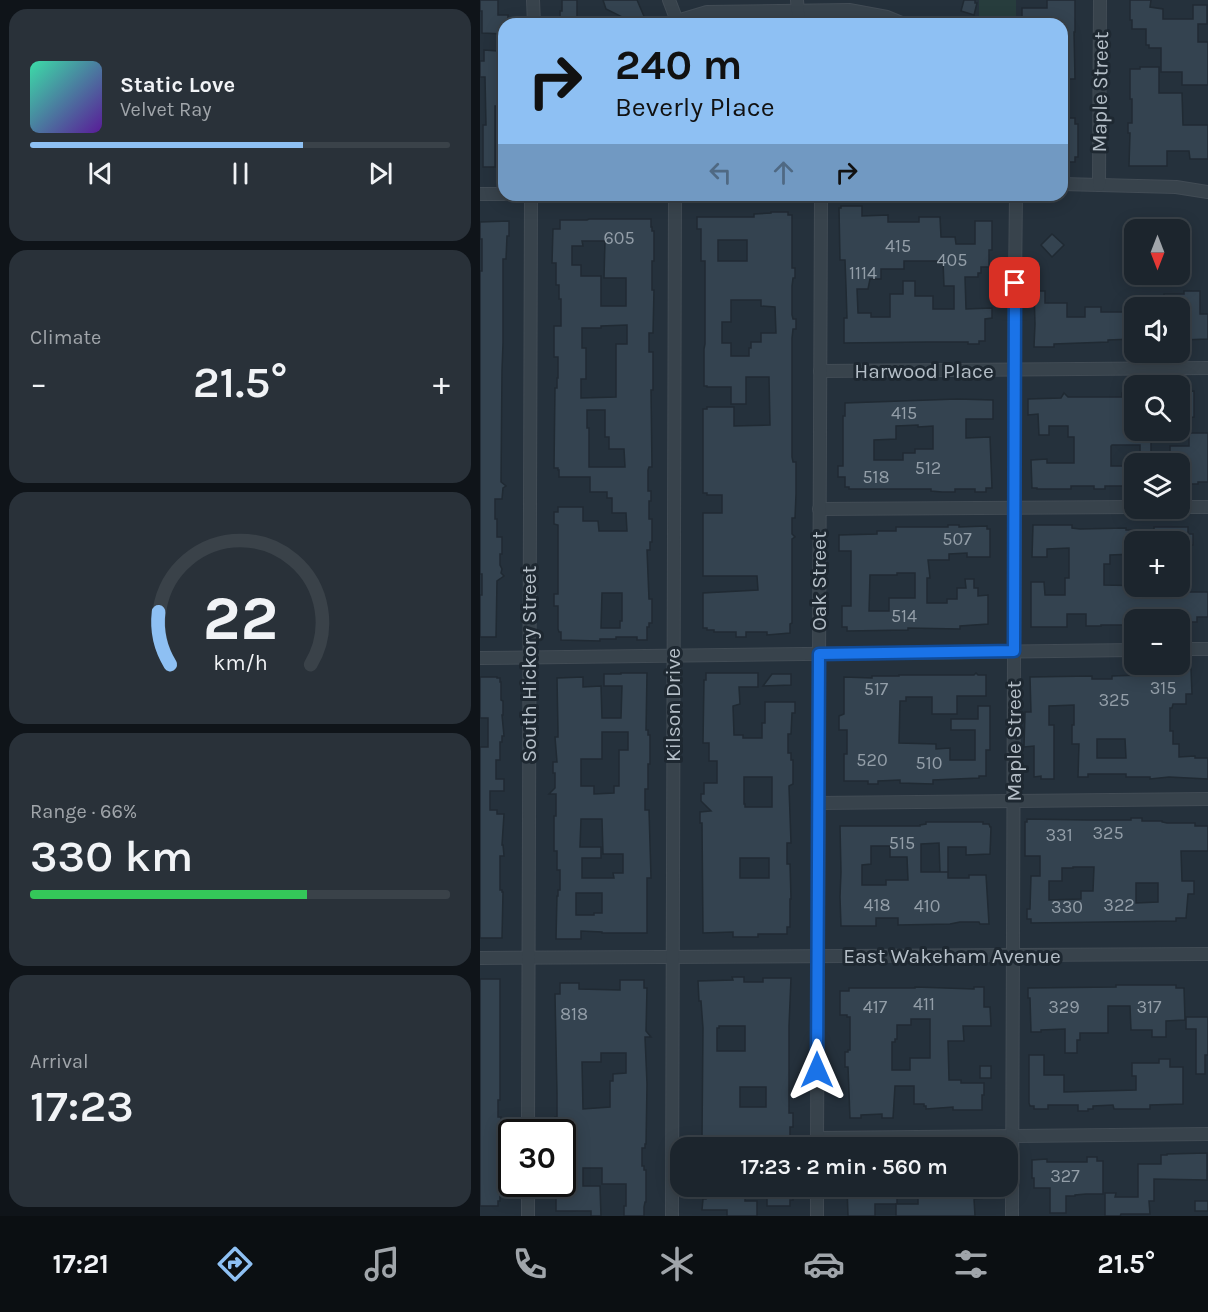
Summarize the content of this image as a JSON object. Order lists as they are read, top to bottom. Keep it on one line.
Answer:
{"streets":{"street":["Maple Street","Harwood Place","Oak Street","South Hickory Street","Kilson Drive","East Wakeham Avenue"]},"crossings":[["Maple Street","Harwood Place"],["Maple Street","East Wakeham Avenue"],["Harwood Place","Oak Street"],["Oak Street","East Wakeham Avenue"],["South Hickory Street","East Wakeham Avenue"],["Kilson Drive","East Wakeham Avenue"]],"house_numbers":["605","415","405","1114","415","512","518","507","514","315","517","325","520","510","325","331","515","418","322","410","330","411","417","329","317","818","327"],"north":"bottom","page":{"turn":["240 m","Beverly Place"],"song":["Static Love","Velvet Ray"],"map_buttons":["+","−"],"tile":["Climate",["Range · 66%","330 km"],["Arrival","17:23"]],"heat":["−","21.5°","+"],"limit":"30","trip":"17:23 · 2 min · 560 m","tabs":["17:21","21.5°"],"gauge":["22","km/h"]}}
